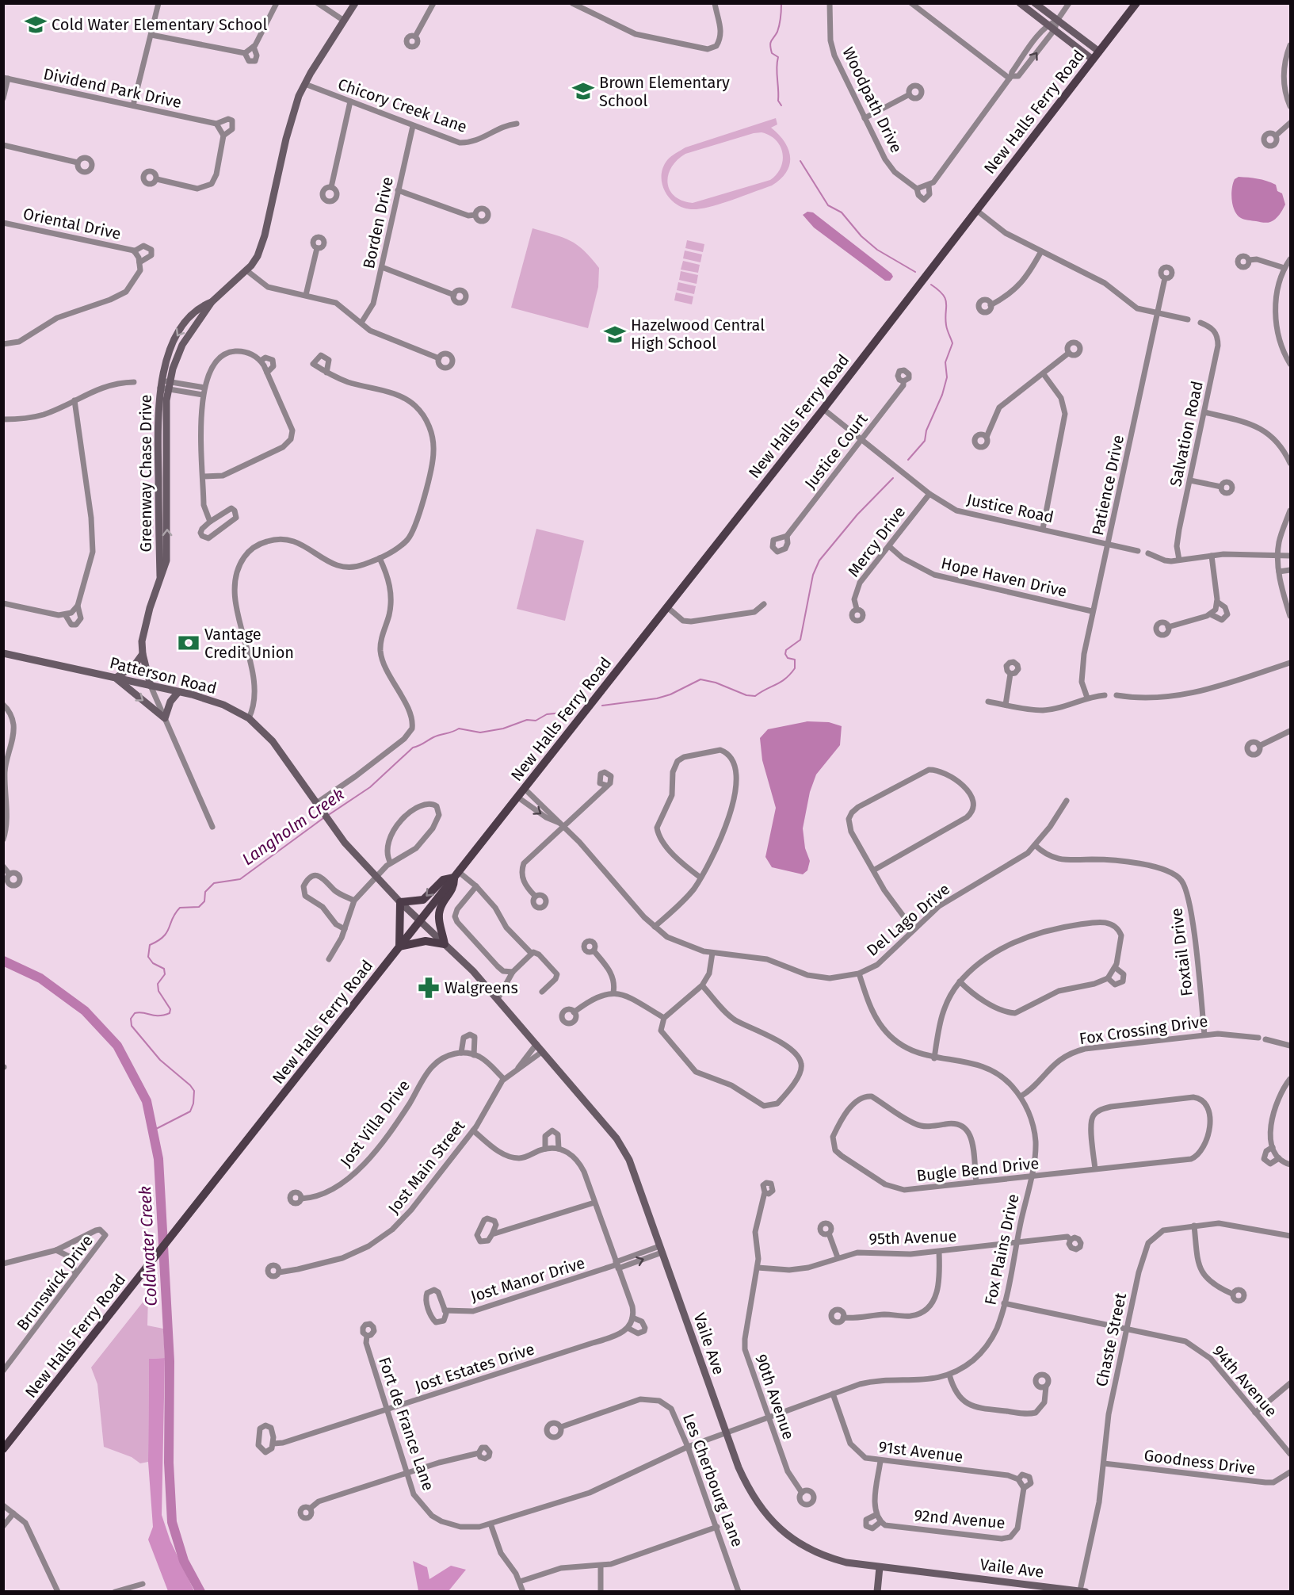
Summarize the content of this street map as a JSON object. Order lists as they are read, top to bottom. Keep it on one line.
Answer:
{"streets":{"main road":["New Halls Ferry Road","Greenway Chase Drive","Patterson Road","Vaile Ave"],"street":["Dividend Park Drive","Woodpath Drive","Chicory Creek Lane","Borden Drive","Oriental Drive","Salvation Road","Justice Court","Patience Drive","Justice Road","Mercy Drive","Hope Haven Drive","Del Lago Drive","Foxtail Drive","Fox Crossing Drive","Jost Villa Drive","Jost Main Street","Bugle Bend Drive","95th Avenue","Fox Plains Drive","Jost Manor Drive","Brunswick Drive","Chaste Street","Jost Estates Drive","94th Avenue","90th Avenue","Fort de France Lane","91st Avenue","Goodness Drive","Les Cherbourg Lane","92nd Avenue"]},"crossings":[["Chicory Creek Lane","Borden Drive"],["Chicory Creek Lane","Greenway Chase Drive"],["New Halls Ferry Road","Justice Road"],["New Halls Ferry Road","Patterson Road"],["New Halls Ferry Road","Del Lago Drive"],["New Halls Ferry Road","Vaile Ave"],["Justice Court","Justice Road"],["Greenway Chase Drive","Patterson Road"],["Patience Drive","Justice Road"],["Patience Drive","Hope Haven Drive"],["Justice Road","Mercy Drive"],["Mercy Drive","Hope Haven Drive"],["Patterson Road","Vaile Ave"],["Del Lago Drive","Foxtail Drive"],["Del Lago Drive","Fox Plains Drive"],["Foxtail Drive","Fox Crossing Drive"],["Fox Crossing Drive","Fox Plains Drive"],["Jost Main Street","Vaile Ave"],["Bugle Bend Drive","Fox Plains Drive"],["95th Avenue","Fox Plains Drive"],["95th Avenue","90th Avenue"],["Fox Plains Drive","Vaile Ave"],["Fox Plains Drive","94th Avenue"],["Fox Plains Drive","90th Avenue"],["Fox Plains Drive","Fort de France Lane"],["Fox Plains Drive","91st Avenue"],["Jost Manor Drive","Vaile Ave"],["Jost Manor Drive","Jost Estates Drive"],["Chaste Street","Vaile Ave"],["Chaste Street","94th Avenue"],["Chaste Street","Goodness Drive"],["Vaile Ave","Fort de France Lane"],["Jost Estates Drive","Fort de France Lane"],["Fort de France Lane","Les Cherbourg Lane"],["91st Avenue","92nd Avenue"]],"water":["Langholm Creek","Coldwater Creek"],"places":{"school or university":["Cold Water Elementary School","Brown Elementary School","Hazelwood Central High School"],"bank":["Vantage Credit Union"],"pharmacy":["Walgreens"]}}
